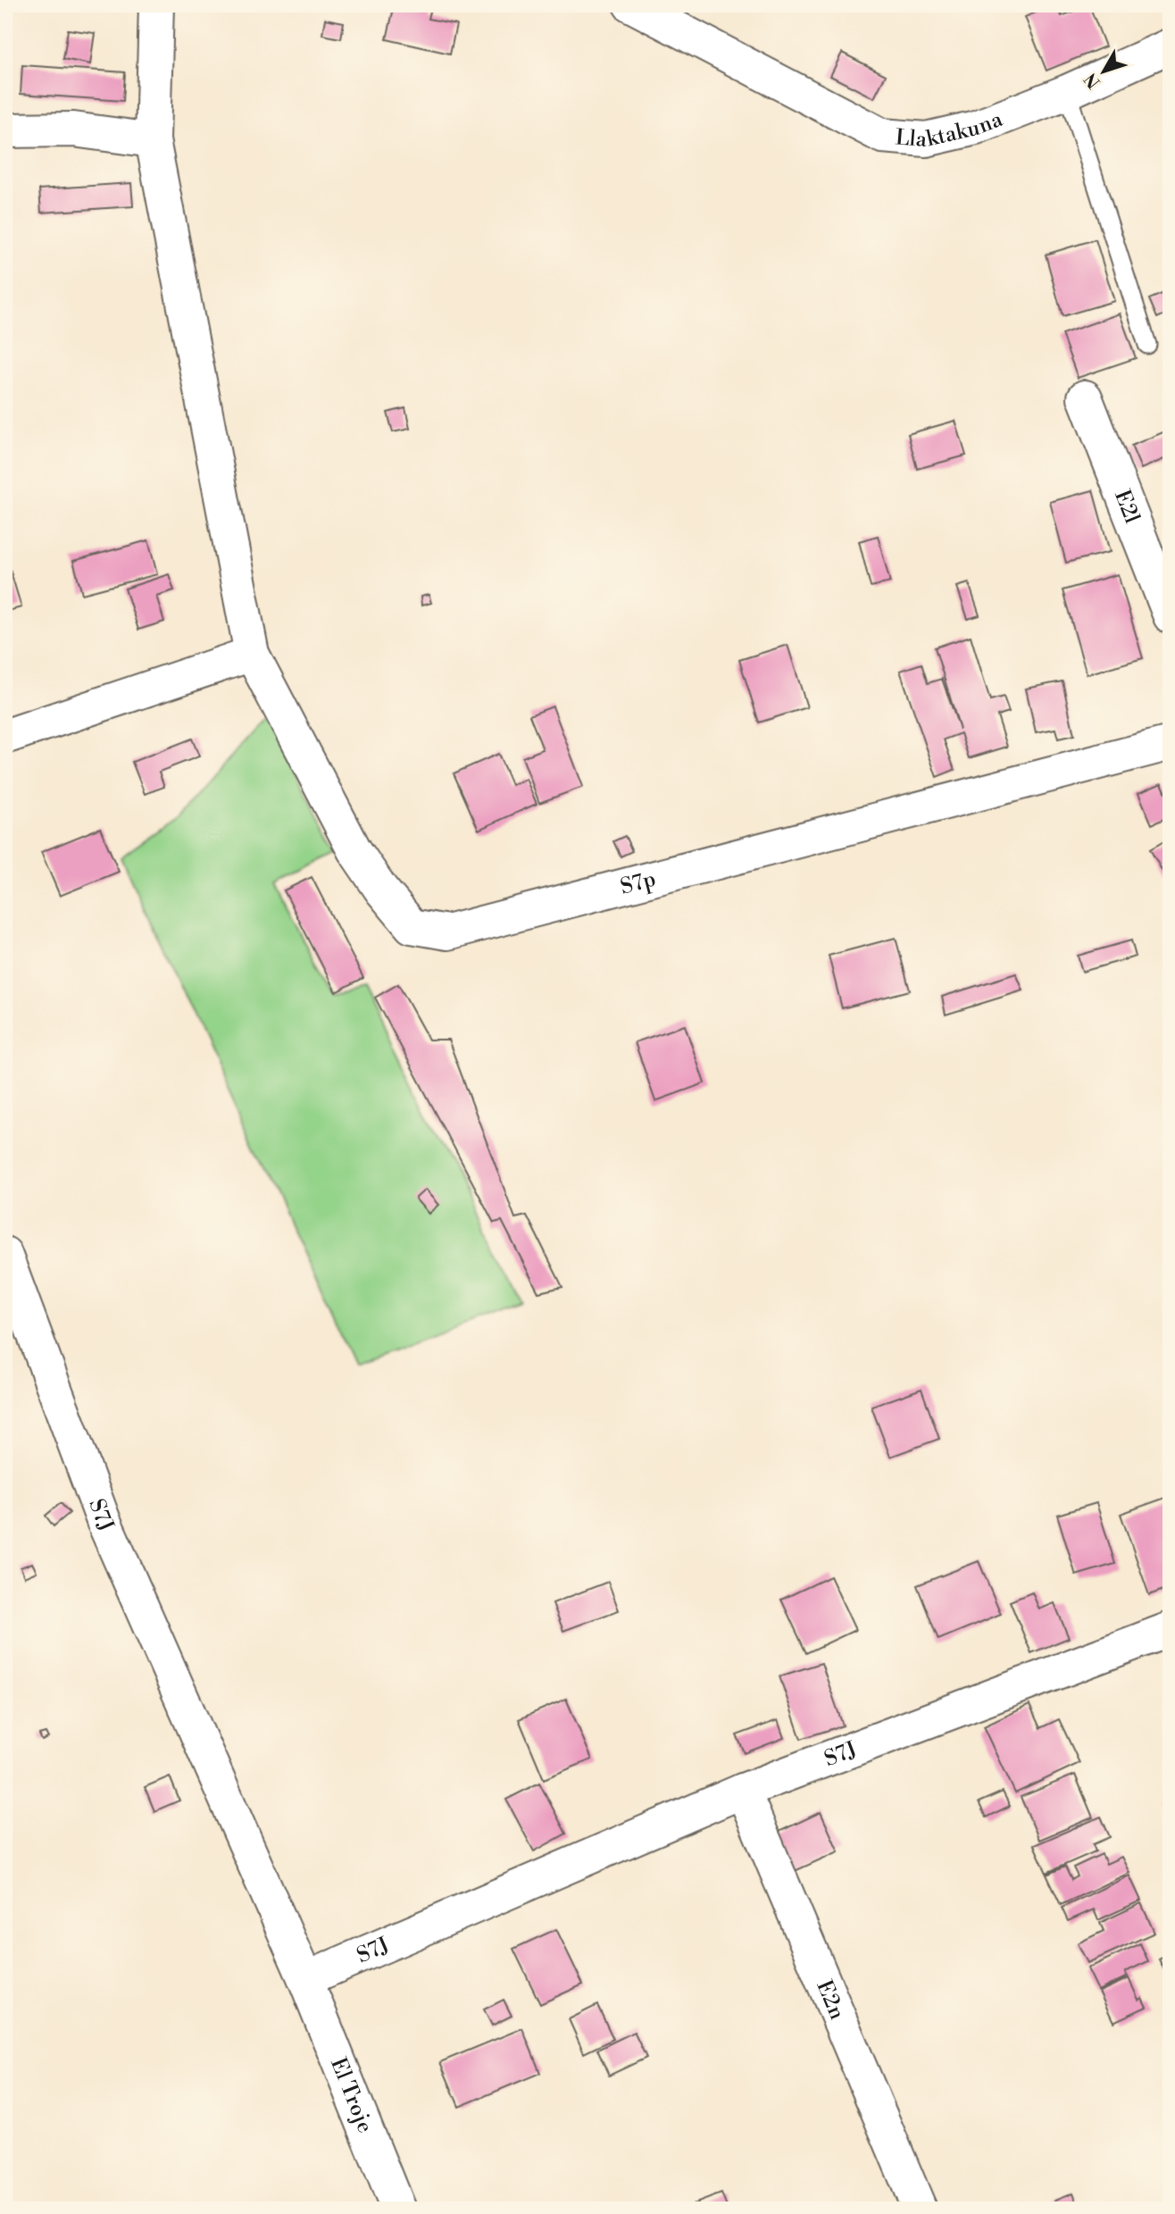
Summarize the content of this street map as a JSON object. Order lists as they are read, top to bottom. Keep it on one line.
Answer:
{"streets":{"street":["Llaktakuna","E2l","S7p","S7J","E2n","El Troje"]},"crossings":[["S7J","E2n"],["S7J","El Troje"]],"north":"bottom left"}
